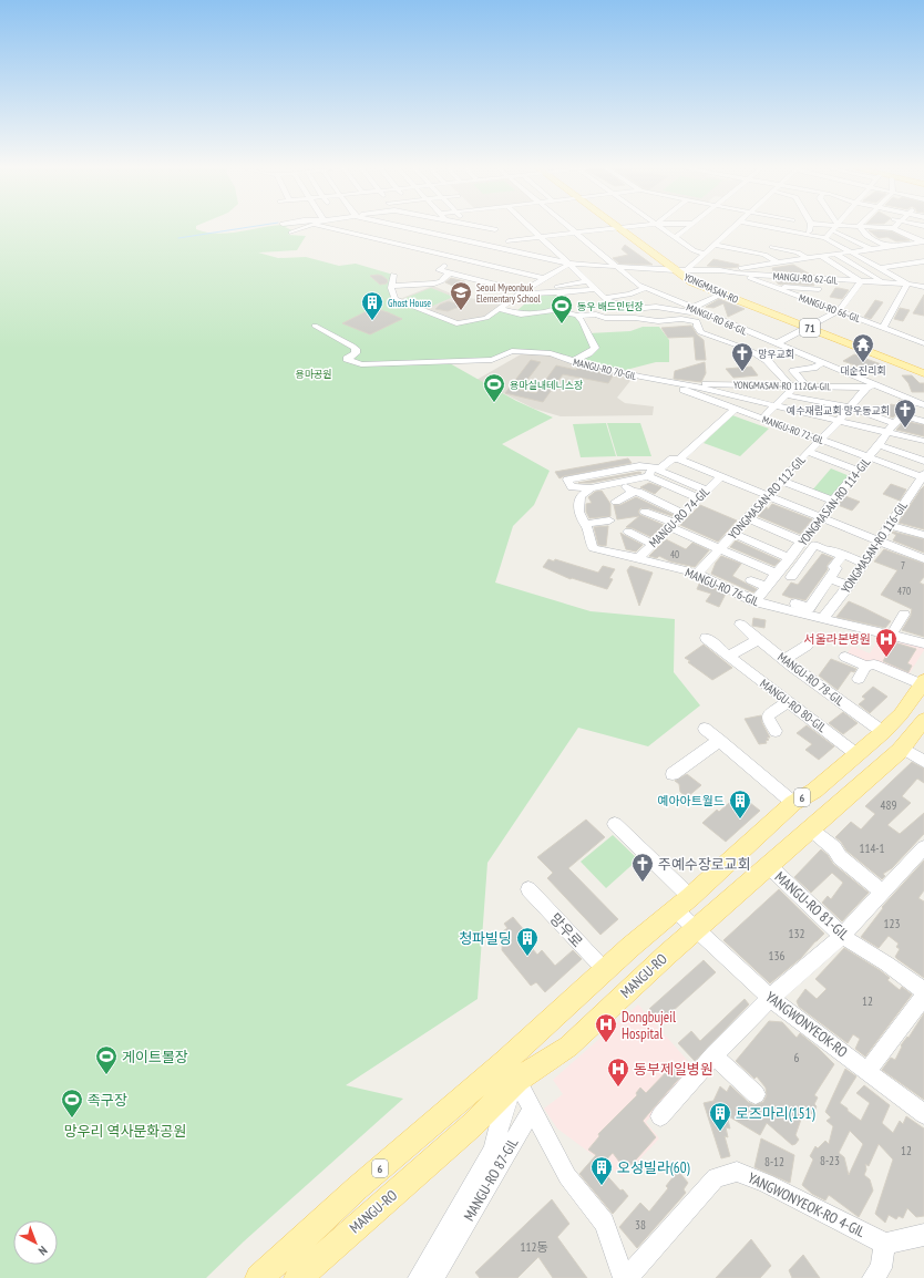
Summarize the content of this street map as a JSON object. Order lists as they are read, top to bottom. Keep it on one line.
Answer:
{"streets":{"main road":["YONGMASAN-RO","71","6","MANGU-RO"],"street":["MANGU-RO 62-GIL","MANGU-RO 66-GIL","MANGU-RO 68-GIL","MANGU-RO 70-GIL","YONGMASAN-RO 112GA-GIL","MANGU-RO 72-GIL","YONGMASAN-RO 112-GIL","YONGMASAN-RO 114-GIL","MANGU-RO 74-GIL","YONGMASAN-RO 116-GIL","MANGU-RO 76-GIL","MANGU-RO 78-GIL","MANGU-RO 80-GIL","MANGU-RO 81-GIL","망우로","YANGWONYEOK-RO","MANGU-RO 87-GIL","YANGWONYEOK-RO 4-GIL"]},"crossings":[["MANGU-RO 62-GIL","YONGMASAN-RO"],["MANGU-RO 62-GIL","MANGU-RO 66-GIL"],["MANGU-RO 62-GIL","MANGU-RO 68-GIL"],["MANGU-RO 68-GIL","YONGMASAN-RO 112GA-GIL"],["MANGU-RO 68-GIL","YONGMASAN-RO 112-GIL"],["MANGU-RO 68-GIL","YONGMASAN-RO 114-GIL"],["MANGU-RO 70-GIL","YONGMASAN-RO 112GA-GIL"],["MANGU-RO 70-GIL","MANGU-RO 72-GIL"],["MANGU-RO 70-GIL","YONGMASAN-RO 112-GIL"],["MANGU-RO 70-GIL","YONGMASAN-RO 114-GIL"],["YONGMASAN-RO 112GA-GIL","YONGMASAN-RO 112-GIL"],["MANGU-RO 72-GIL","YONGMASAN-RO 112-GIL"],["MANGU-RO 72-GIL","YONGMASAN-RO 114-GIL"],["MANGU-RO 72-GIL","YONGMASAN-RO 116-GIL"],["YONGMASAN-RO 112-GIL","MANGU-RO 74-GIL"],["YONGMASAN-RO 112-GIL","MANGU-RO 76-GIL"],["YONGMASAN-RO 114-GIL","MANGU-RO 74-GIL"],["YONGMASAN-RO 114-GIL","MANGU-RO 76-GIL"],["MANGU-RO 74-GIL","YONGMASAN-RO 116-GIL"],["MANGU-RO 74-GIL","MANGU-RO 76-GIL"],["YONGMASAN-RO 116-GIL","MANGU-RO 76-GIL"],["MANGU-RO 78-GIL","MANGU-RO"],["MANGU-RO 80-GIL","MANGU-RO"],["MANGU-RO 81-GIL","MANGU-RO"],["망우로","MANGU-RO"],["MANGU-RO","YANGWONYEOK-RO"]],"parks":["용마공원","망우리 역사문화공원"],"places":{"school or university":["Seoul Myeonbuk Elementary School"],"building":["Ghost House","예아아트월드","청파빌딩","로즈마리(151)","오성빌라(60)"],"sports":["동우 배드민턴장","용마실내테니스장","게이트볼장","족구장"],"temple":["대순진리회"],"church":["망우교회","예수재림교회 망우동교회","주예수장로교회"],"hospital":["서울라본병원","Dongbujeil Hospital","동부제일병원"]},"house_numbers":["40","7","470","489","114-1","123","132","136","12","6","12","8-23","8-12","38","112동"],"north":"bottom right"}
